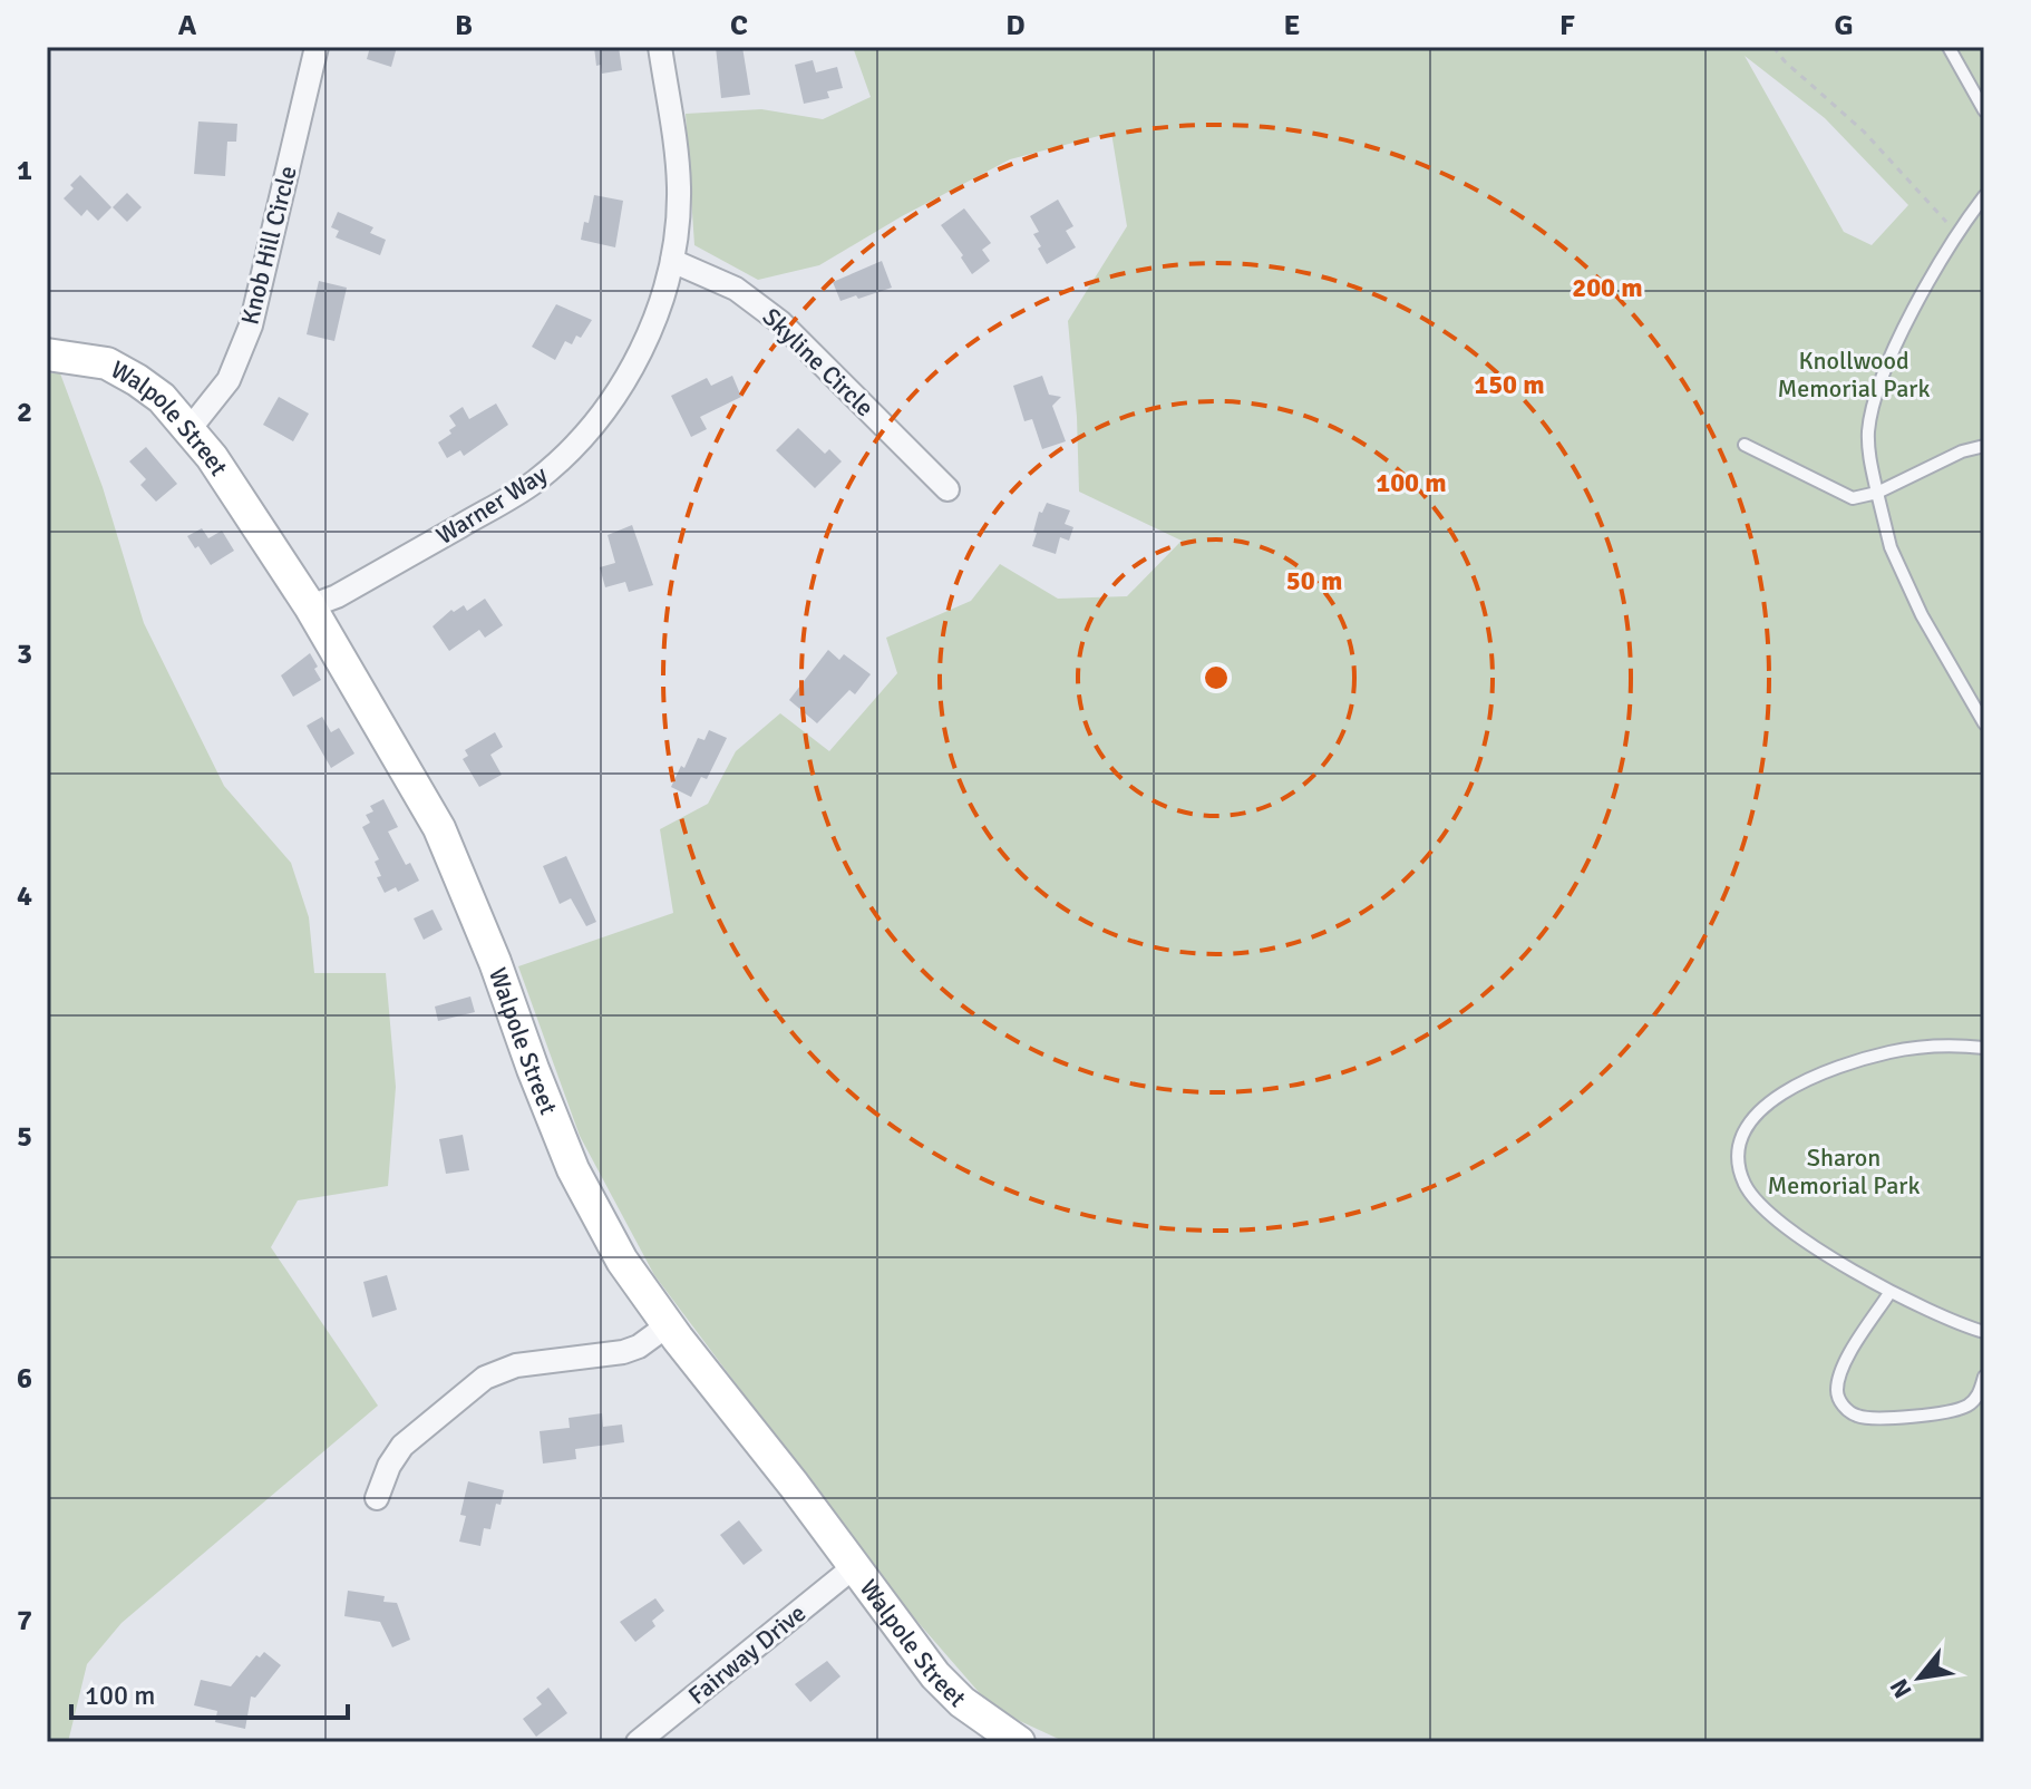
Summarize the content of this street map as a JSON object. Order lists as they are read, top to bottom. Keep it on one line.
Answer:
{"streets":{"main road":["Walpole Street"],"street":["Knob Hill Circle","Skyline Circle","Warner Way","Fairway Drive"]},"crossings":[["Knob Hill Circle","Walpole Street"],["Skyline Circle","Warner Way"],["Walpole Street","Warner Way"],["Walpole Street","Fairway Drive"]],"parks":["Knollwood Memorial Park","Sharon Memorial Park"],"scale_bar":"100 m","north":"bottom left","grid":{"columns":["A","B","C","D","E","F","G"],"rows":["1","2","3","4","5","6","7"]},"rings":["200 m","150 m","100 m","50 m"]}
